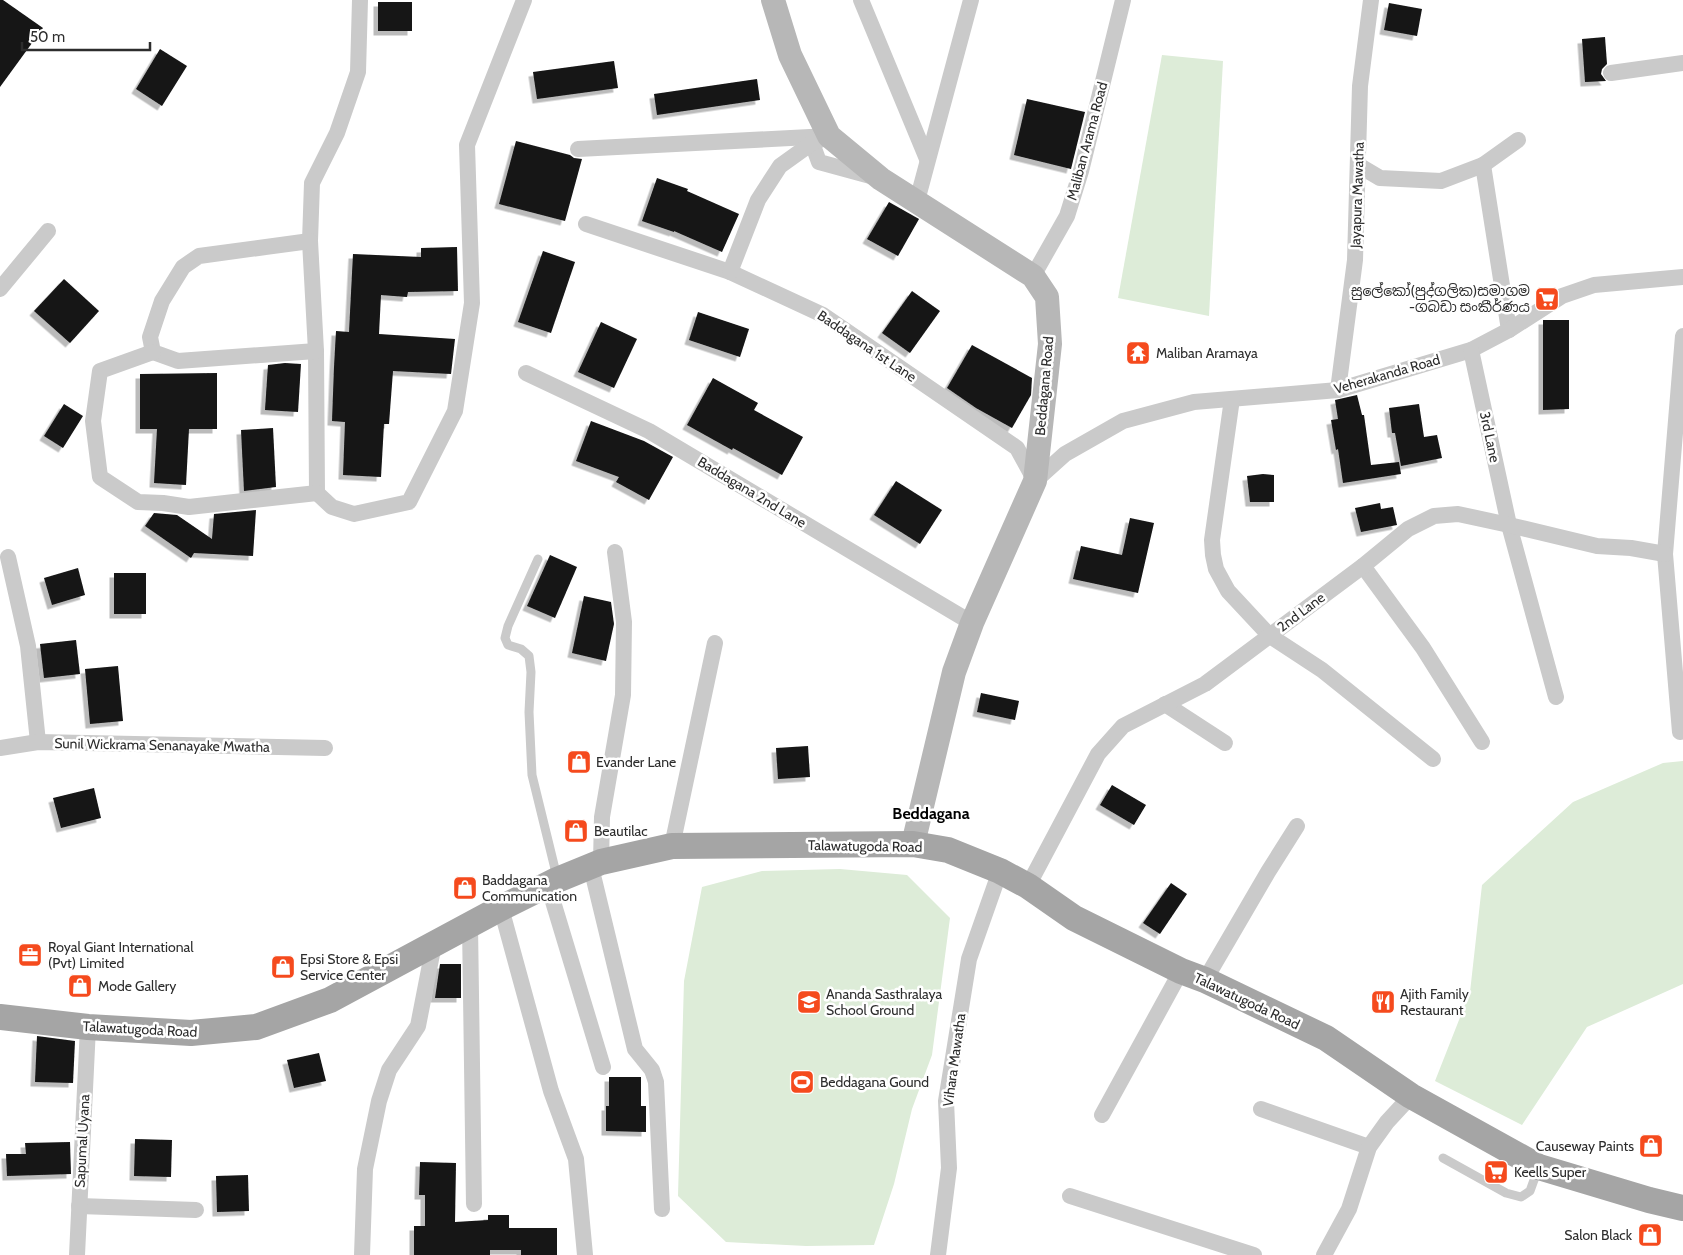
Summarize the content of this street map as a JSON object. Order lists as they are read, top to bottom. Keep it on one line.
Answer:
{"streets":{"main road":["Talawatugoda Road"],"street":["Maliban Arama Road","Jayapura Mawatha","Baddagana 1st Lane","Veherakanda Road","Beddagana Road","3rd Lane","Baddagana 2nd Lane","2nd Lane","Sunil Wickrama Senanayake Mwatha","Vihara Mawatha","Sapumal Uyana"]},"crossings":[["Maliban Arama Road","Beddagana Road"],["Jayapura Mawatha","Veherakanda Road"],["Baddagana 1st Lane","Veherakanda Road"],["Baddagana 1st Lane","Beddagana Road"],["Veherakanda Road","Beddagana Road"],["Veherakanda Road","3rd Lane"],["Beddagana Road","Baddagana 2nd Lane"],["Beddagana Road","Talawatugoda Road"],["3rd Lane","2nd Lane"],["2nd Lane","Talawatugoda Road"],["Talawatugoda Road","Vihara Mawatha"],["Talawatugoda Road","Sapumal Uyana"]],"districts":["Beddagana"],"places":{"supermarket":["සුලේකෝ(පුද්ගලික)සමාගම -ගබඩා සංකීර්ණය","Keells Super"],"temple":["Maliban Aramaya"],"shop":["Evander Lane","Beautilac","Baddagana Communication","Epsi Store & Epsi Service Center","Mode Gallery","Causeway Paints","Salon Black"],"office":["Royal Giant International (Pvt) Limited"],"school or university":["Ananda Sasthralaya School Ground"],"restaurant":["Ajith Family Restaurant"],"sports":["Beddagana Gound"]},"scale_bar":"50 m"}
